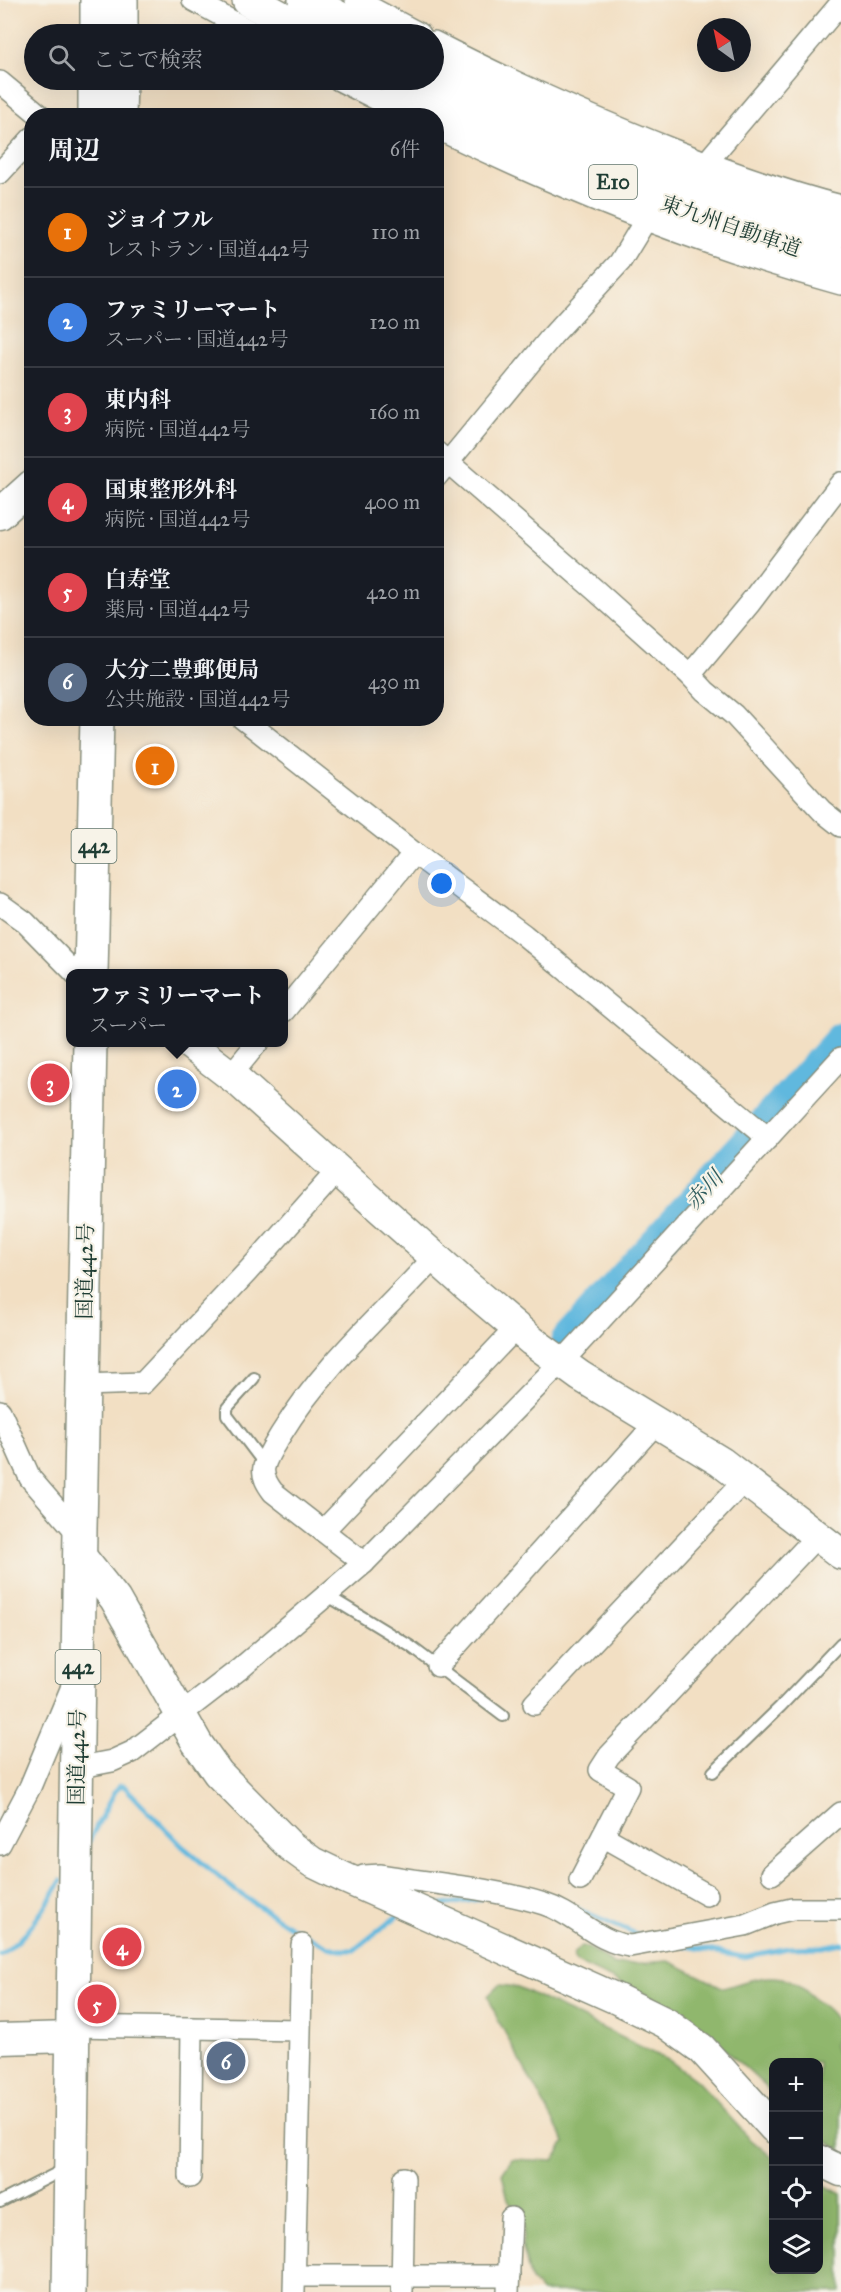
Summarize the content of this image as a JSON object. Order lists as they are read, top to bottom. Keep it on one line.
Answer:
{"streets":{"highway":["E10","東九州自動車道","442","国道442号"]},"water":["赤川"],"north":"top left","page":{"search":"ここで検索","heading":["周辺","6件"],"list":[{"mark":"1","name":"ジョイフル","note":"レストラン · 国道442号","value":"110 m"},{"mark":"2","name":"ファミリーマート","note":"スーパー · 国道442号","value":"120 m"},{"mark":"3","name":"東内科","note":"病院 · 国道442号","value":"160 m"},{"mark":"4","name":"国東整形外科","note":"病院 · 国道442号","value":"400 m"},{"mark":"5","name":"白寿堂","note":"薬局 · 国道442号","value":"420 m"},{"mark":"6","name":"大分二豊郵便局","note":"公共施設 · 国道442号","value":"430 m"}],"pins":["1","3","2","4","5","6"],"popup":["ファミリーマート","スーパー"],"map_buttons":["+","−"]}}
